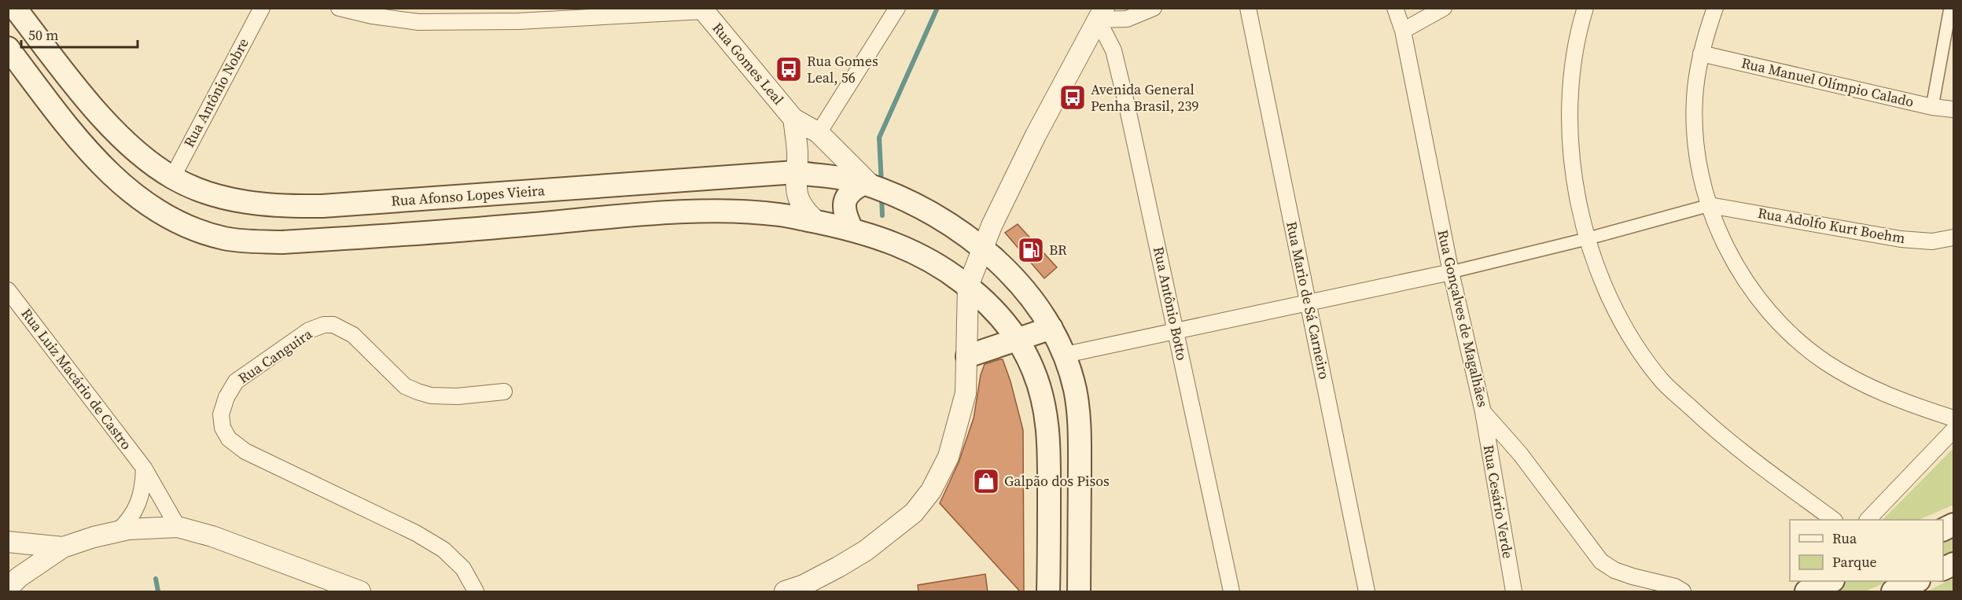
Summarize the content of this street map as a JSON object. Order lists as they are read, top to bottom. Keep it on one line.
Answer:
{"streets":{"main road":["Rua Afonso Lopes Vieira"],"street":["Rua Gomes Leal","Rua Manuel Olímpio Calado","Rua Antônio Nobre","Rua Adolfo Kurt Boehm","Rua Mario de Sá Carneiro","Rua Antônio Botto","Rua Gonçalves de Magalhães","Rua Canguira","Rua Luiz Macário de Castro","Rua Cesário Verde"]},"crossings":[["Rua Gomes Leal","Rua Afonso Lopes Vieira"],["Rua Antônio Nobre","Rua Afonso Lopes Vieira"],["Rua Gonçalves de Magalhães","Rua Cesário Verde"]],"places":{"bus stop":["Rua Gomes Leal, 56","Avenida General Penha Brasil, 239"],"fuel station":["BR"],"shop":["Galpão dos Pisos"]},"legend":["Rua","Parque"],"scale_bar":"50 m"}
